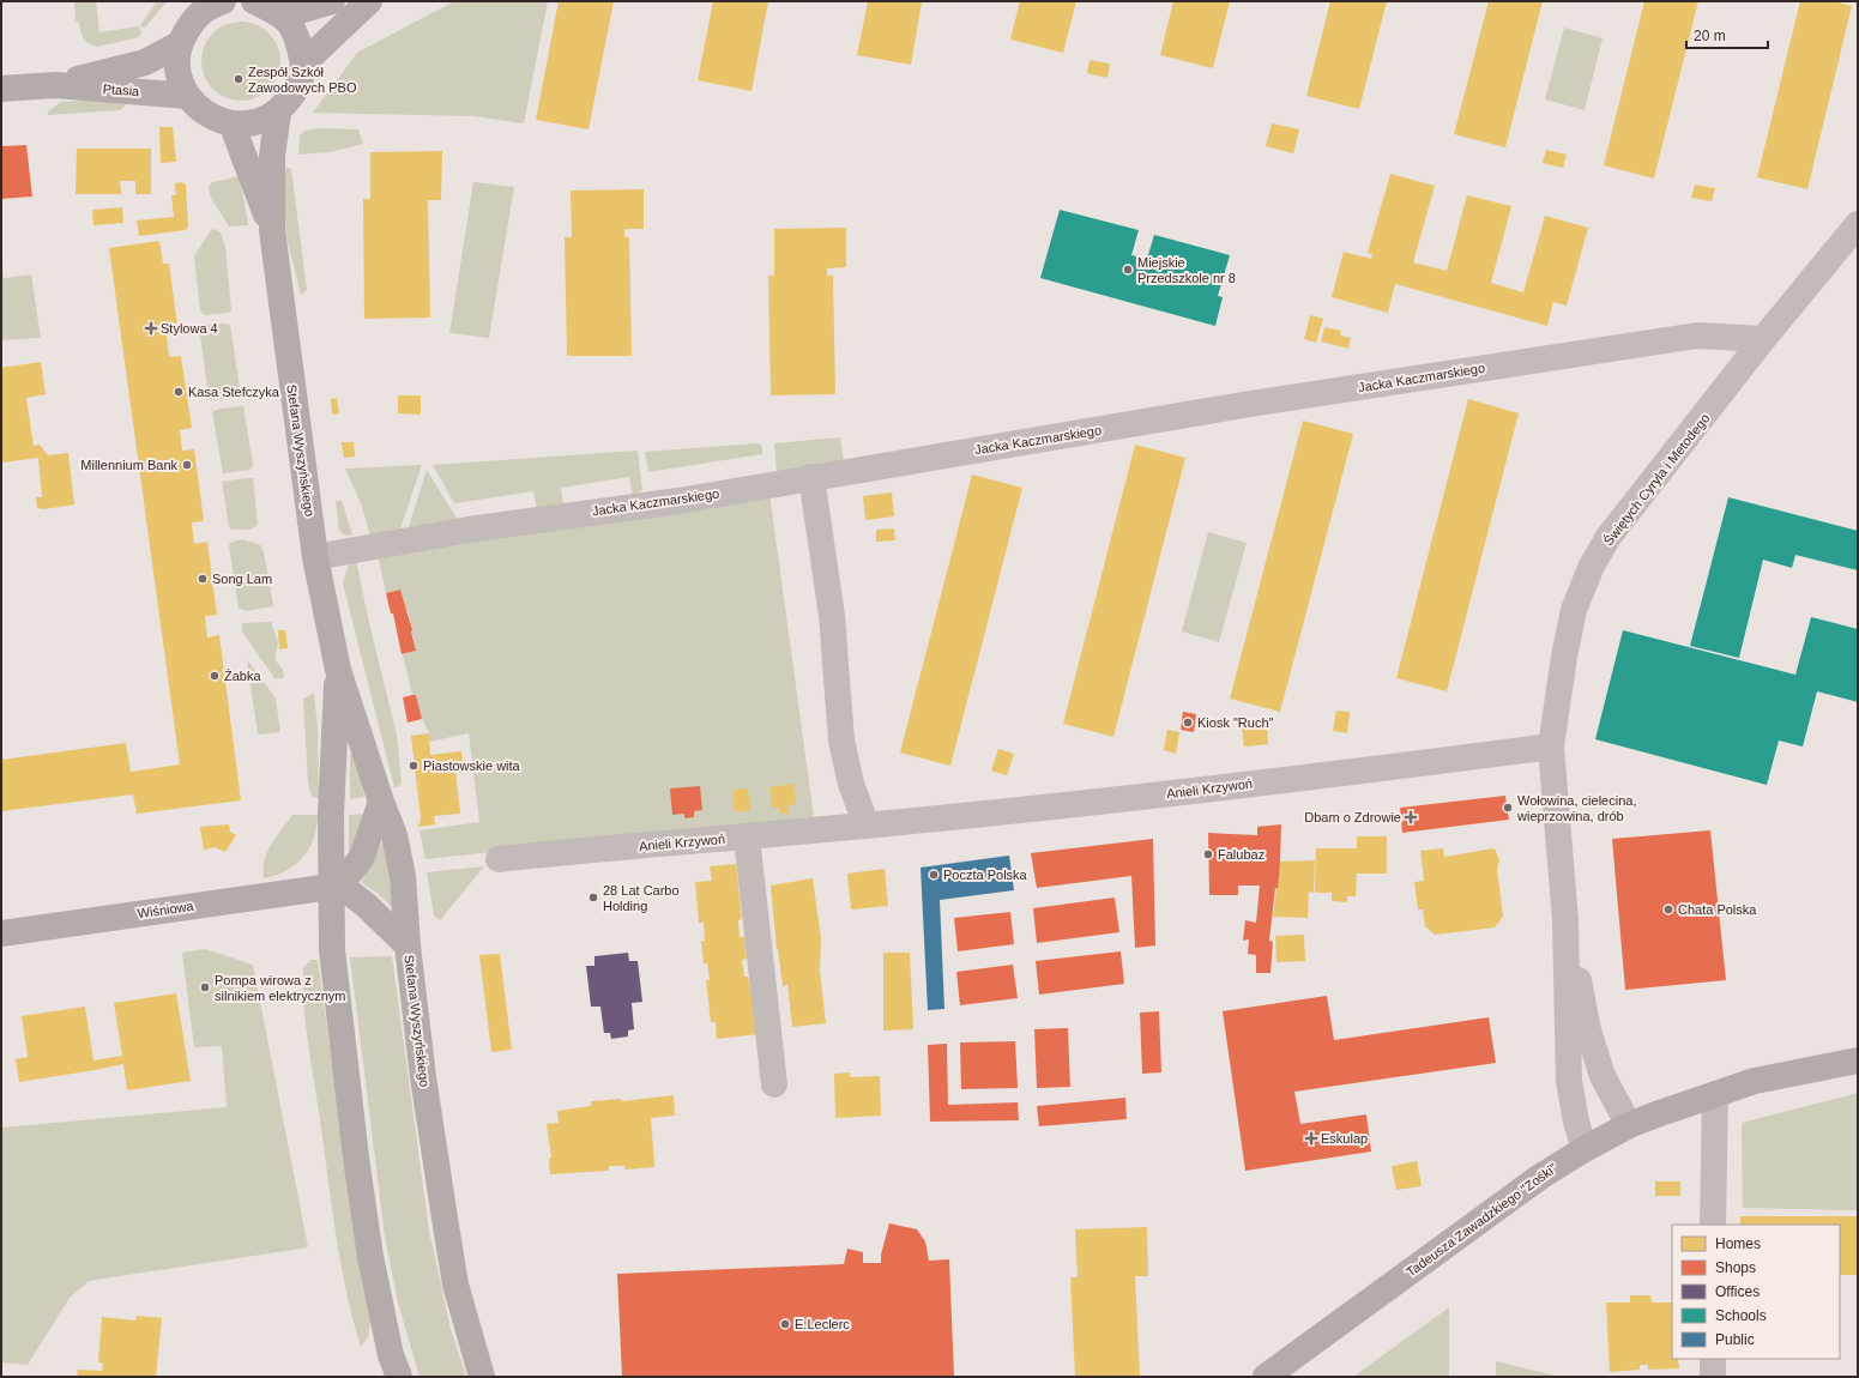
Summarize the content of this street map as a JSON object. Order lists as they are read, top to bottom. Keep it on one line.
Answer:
{"streets":{"street":["Ptasia","Jacka Kaczmarskiego","Stefana Wyszyńskiego","Świętych Cyryla i Metodego","Anieli Krzywoń","Wiśniowa","Tadeusza Zawadzkiego \"Zośki\""]},"crossings":[["Jacka Kaczmarskiego","Stefana Wyszyńskiego"],["Jacka Kaczmarskiego","Świętych Cyryla i Metodego"],["Stefana Wyszyńskiego","Wiśniowa"],["Świętych Cyryla i Metodego","Anieli Krzywoń"]],"places":{"other":["Zespół Szkół Zawodowych PBO","Miejskie Przedszkole nr 8","Kasa Stefczyka","Millennium Bank","Song Lam","Żabka","Kiosk \"Ruch\"","Piastowskie wita","Wołowina, cielecina, wieprzowina, drób","Falubaz","Poczta Polska","28 Lat Carbo Holding","Chata Polska","Pompa wirowa z silnikiem elektrycznym","E.Leclerc"],"health":["Stylowa 4","Dbam o Zdrowie","Eskulap"]},"legend":["Homes","Shops","Offices","Schools","Public"],"scale_bar":"20 m"}
